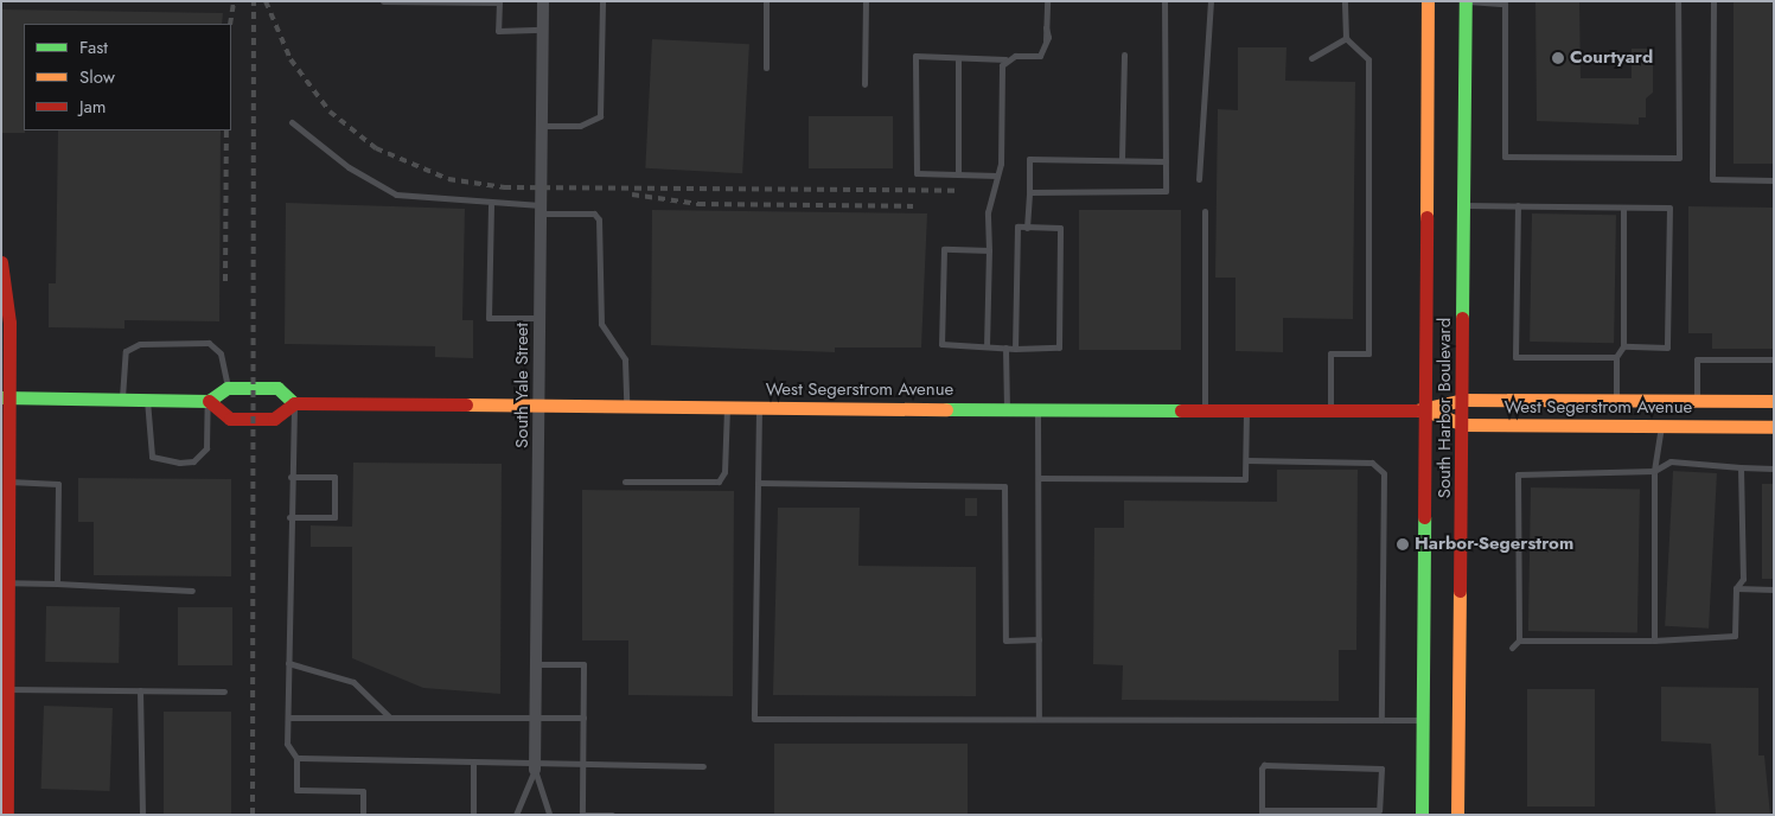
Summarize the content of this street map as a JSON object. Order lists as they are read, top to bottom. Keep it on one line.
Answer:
{"streets":{"main road":["West Segerstrom Avenue","South Harbor Boulevard"],"street":["South Yale Street"]},"crossings":[["South Yale Street","West Segerstrom Avenue"],["West Segerstrom Avenue","South Harbor Boulevard"]],"places":["Courtyard","Harbor-Segerstrom"],"legend":["Fast","Slow","Jam"]}
